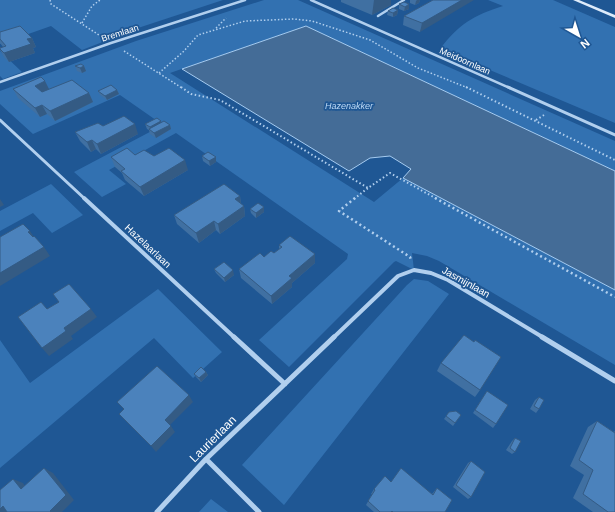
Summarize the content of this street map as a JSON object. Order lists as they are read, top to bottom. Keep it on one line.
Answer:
{"streets":{"street":["Bremlaan","Meidoornlaan","Hazelaarlaan","Jasmijnlaan","Laurierlaan"]},"crossings":[["Hazelaarlaan","Laurierlaan"]],"water":["Hazenakker"],"north":"bottom right"}
